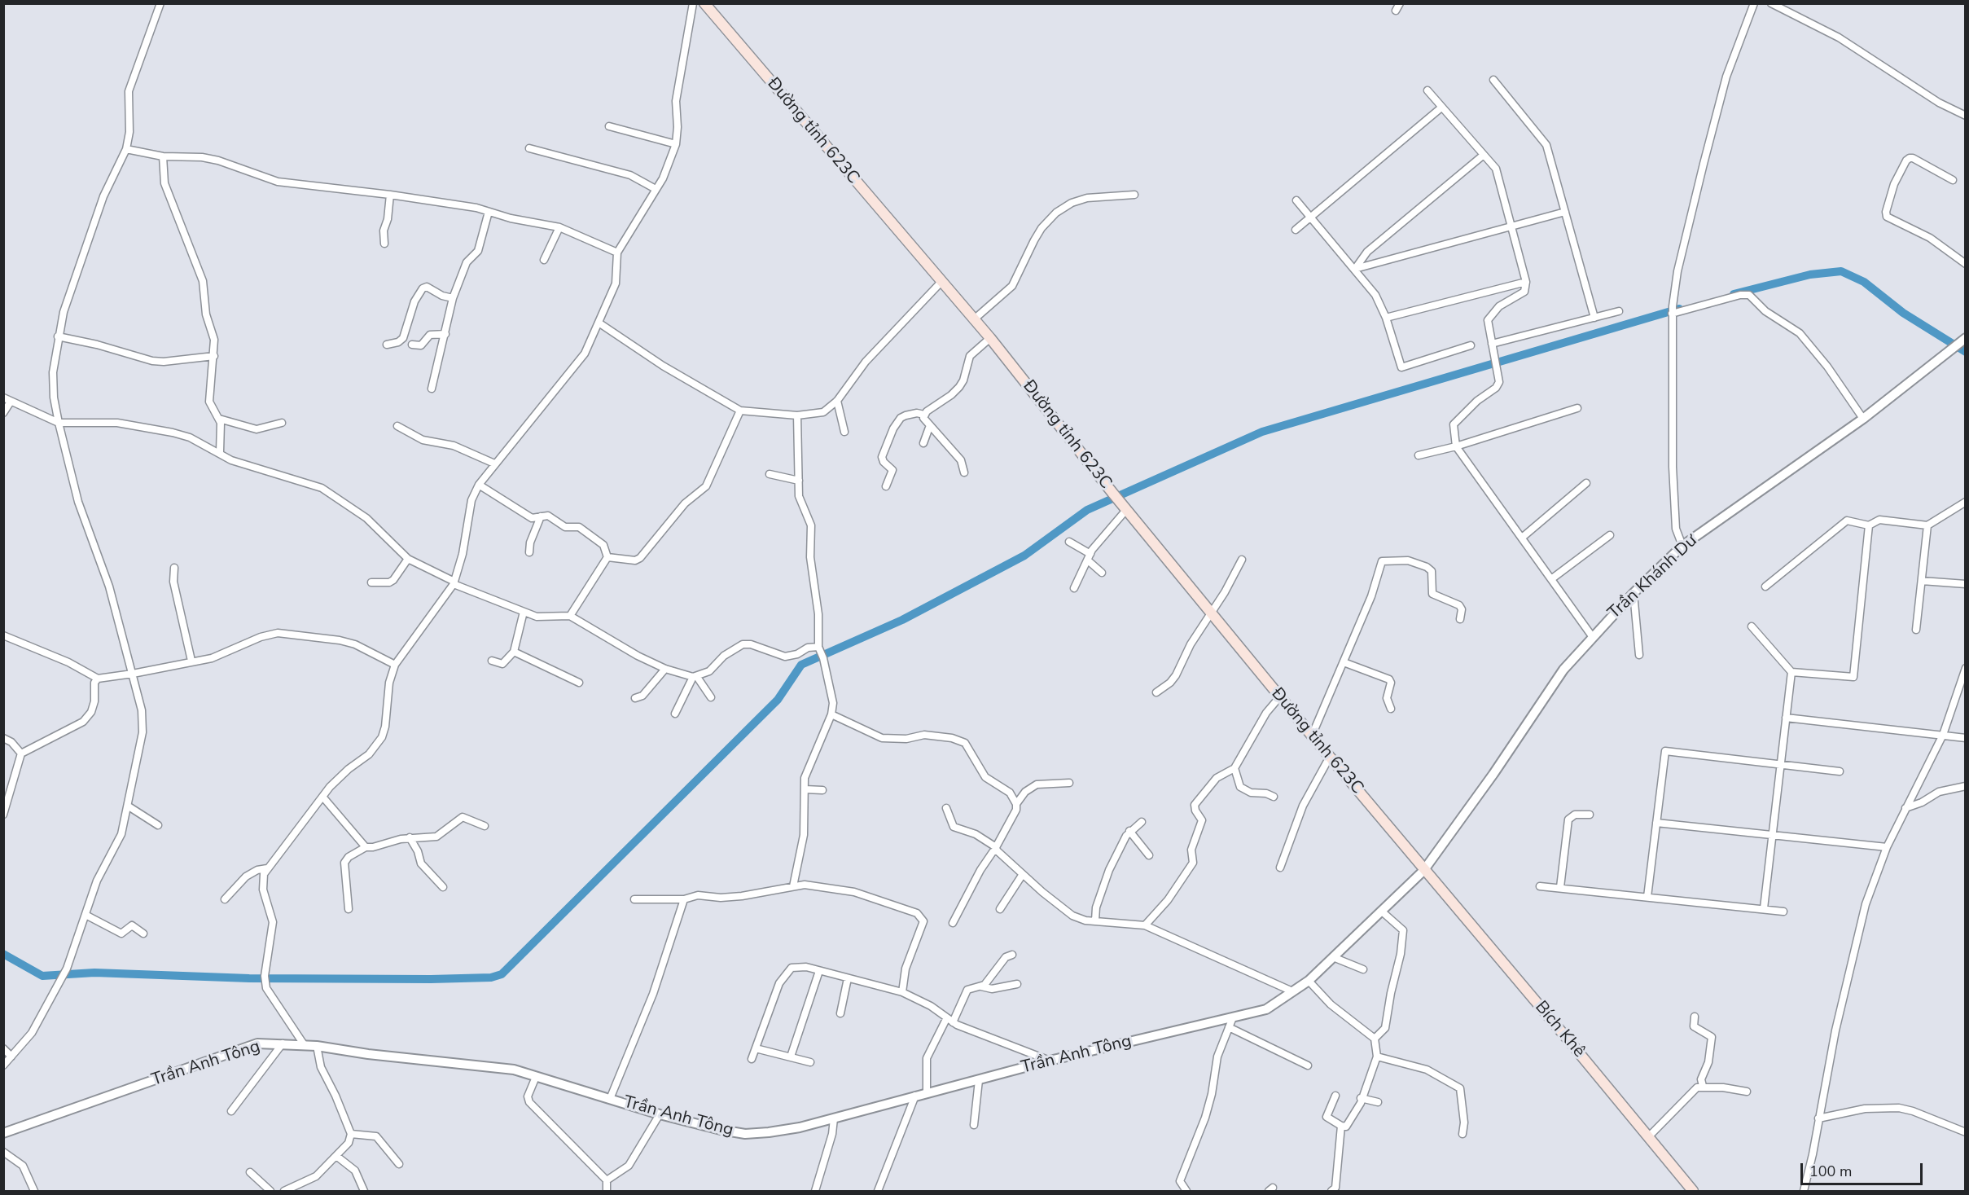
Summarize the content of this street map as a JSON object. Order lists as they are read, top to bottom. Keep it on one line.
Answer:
{"streets":{"main road":["Đường tỉnh 623C","Bích Khê"],"street":["Trần Khánh Dư","Trần Anh Tông"]},"crossings":[["Đường tỉnh 623C","Trần Khánh Dư"],["Đường tỉnh 623C","Bích Khê"],["Đường tỉnh 623C","Trần Anh Tông"],["Trần Khánh Dư","Bích Khê"],["Trần Khánh Dư","Trần Anh Tông"],["Bích Khê","Trần Anh Tông"]],"scale_bar":"100 m"}
